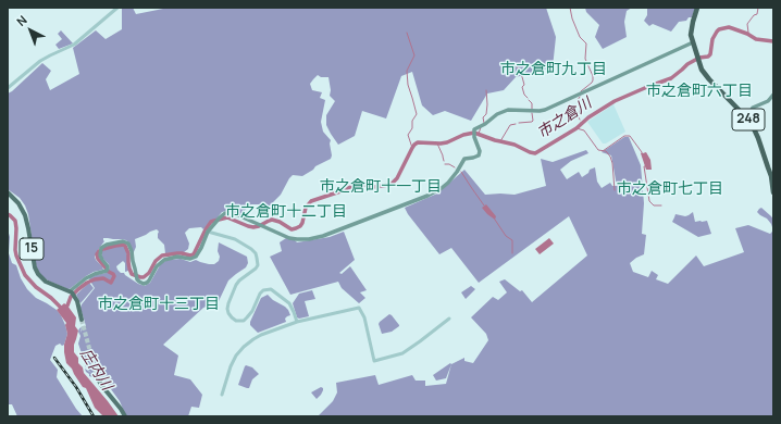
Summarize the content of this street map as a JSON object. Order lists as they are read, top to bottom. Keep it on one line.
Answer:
{"streets":{"highway":["248"],"main road":["15"]},"districts":["市之倉町九丁目","市之倉町六丁目","市之倉町十一丁目","市之倉町七丁目","市之倉町十二丁目","市之倉町十三丁目"],"water":["市之倉川","庄内川"],"north":"top left"}
